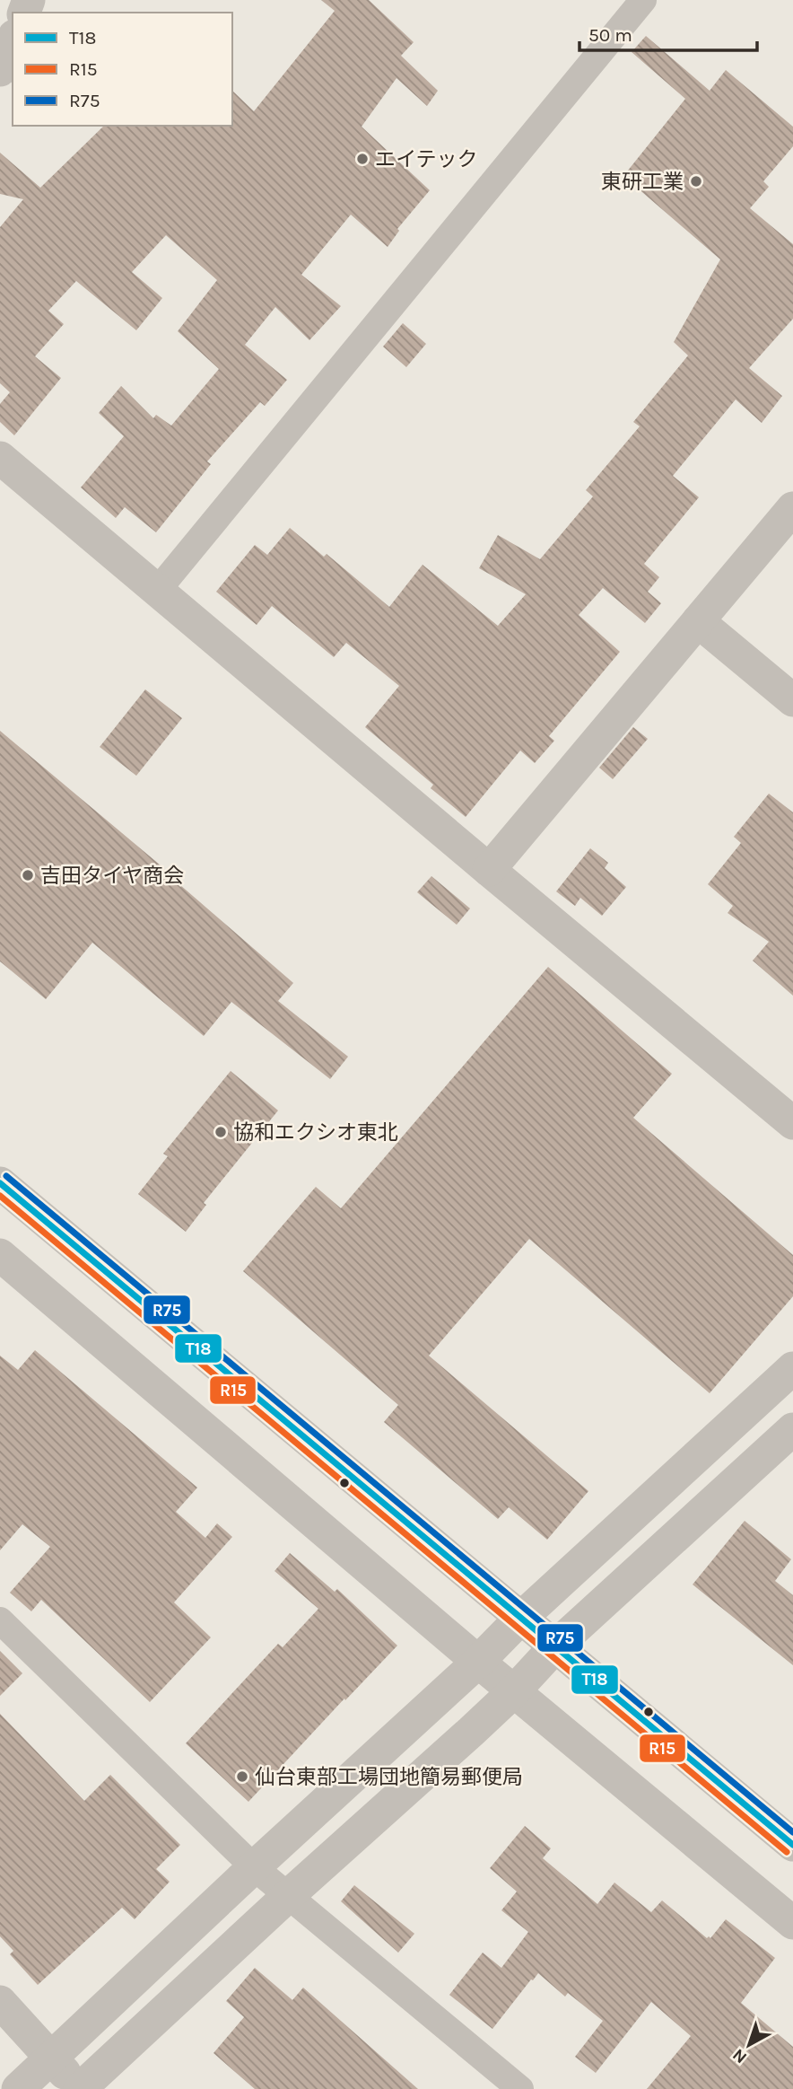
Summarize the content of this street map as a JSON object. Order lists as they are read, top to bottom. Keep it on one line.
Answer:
{"places":["エイテック","東研工業","吉田タイヤ商会","協和エクシオ東北","仙台東部工場団地簡易郵便局"],"lines":["transit line R75","transit line T18","transit line R15"],"legend":["T18","R15","R75"],"scale_bar":"50 m","north":"bottom left"}
